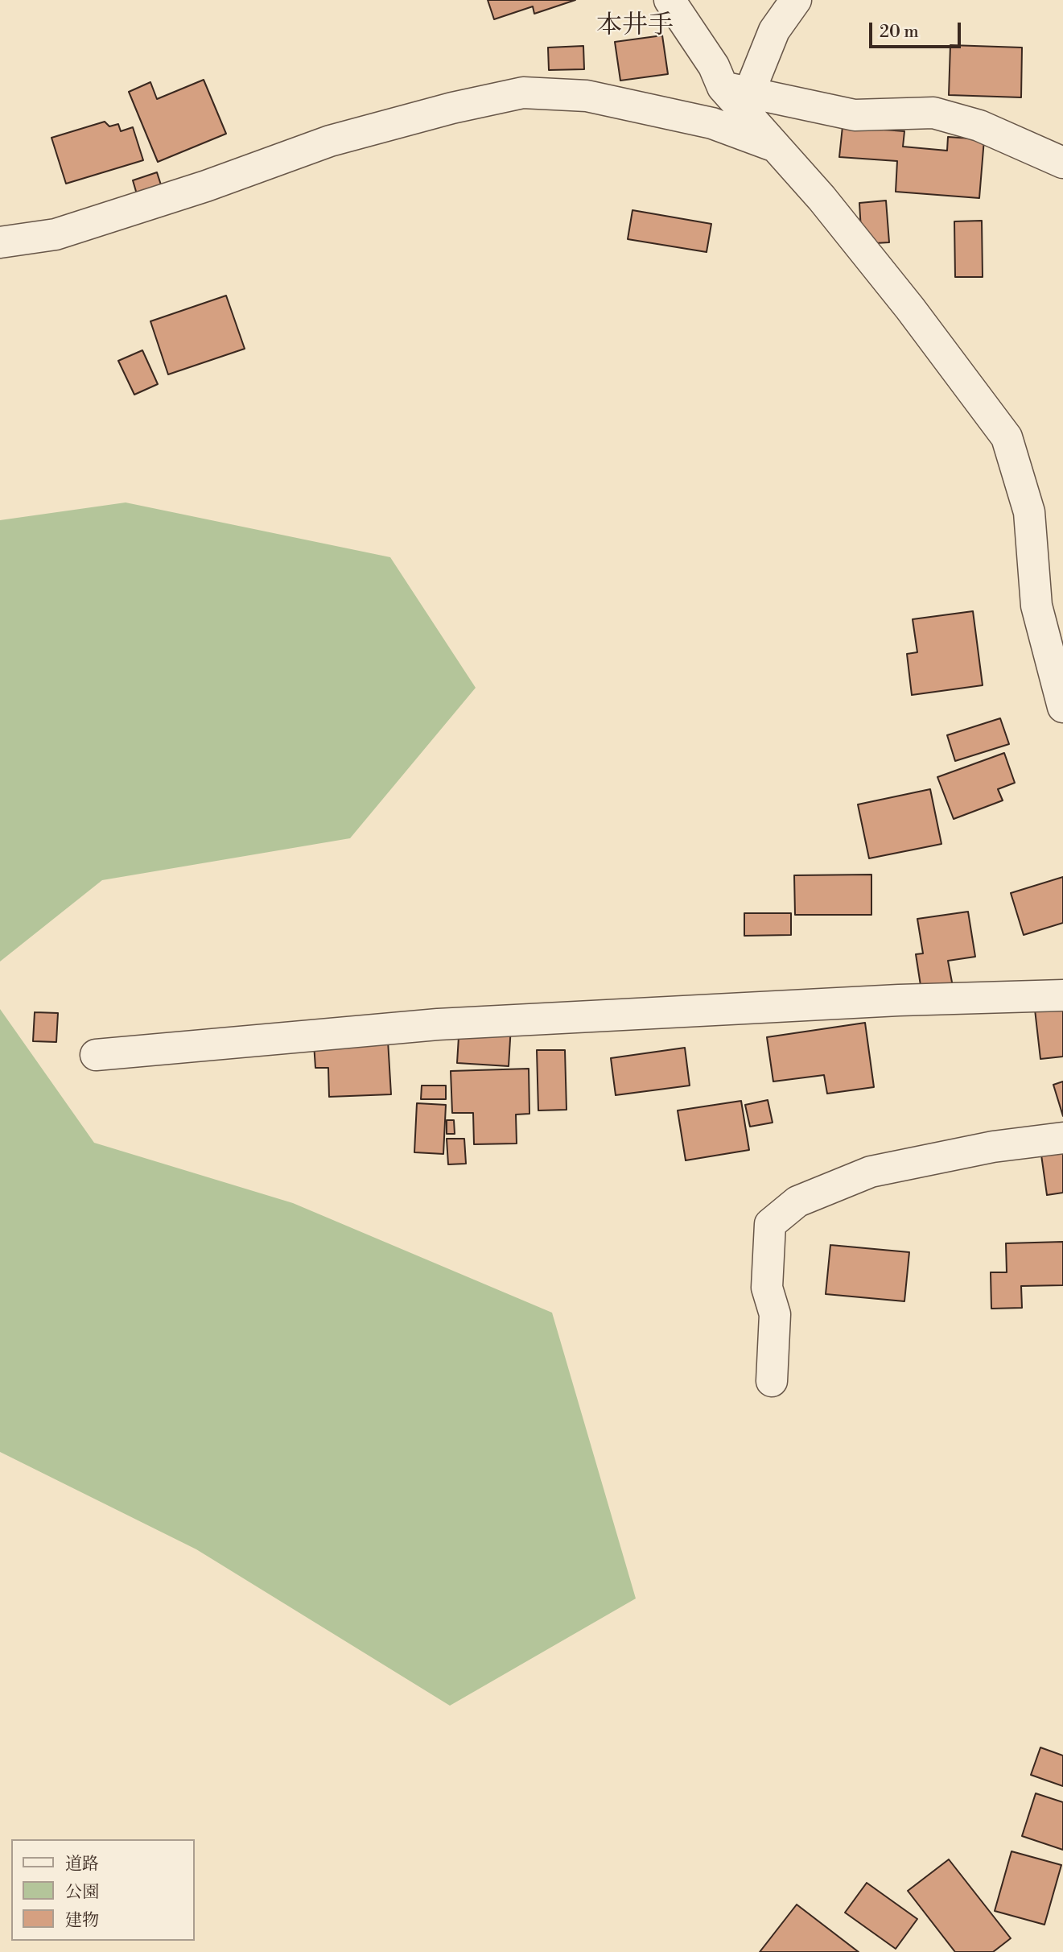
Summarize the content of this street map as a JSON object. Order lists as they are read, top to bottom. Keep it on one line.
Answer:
{"districts":["本井手"],"legend":["道路","公園","建物"],"scale_bar":"20 m"}
